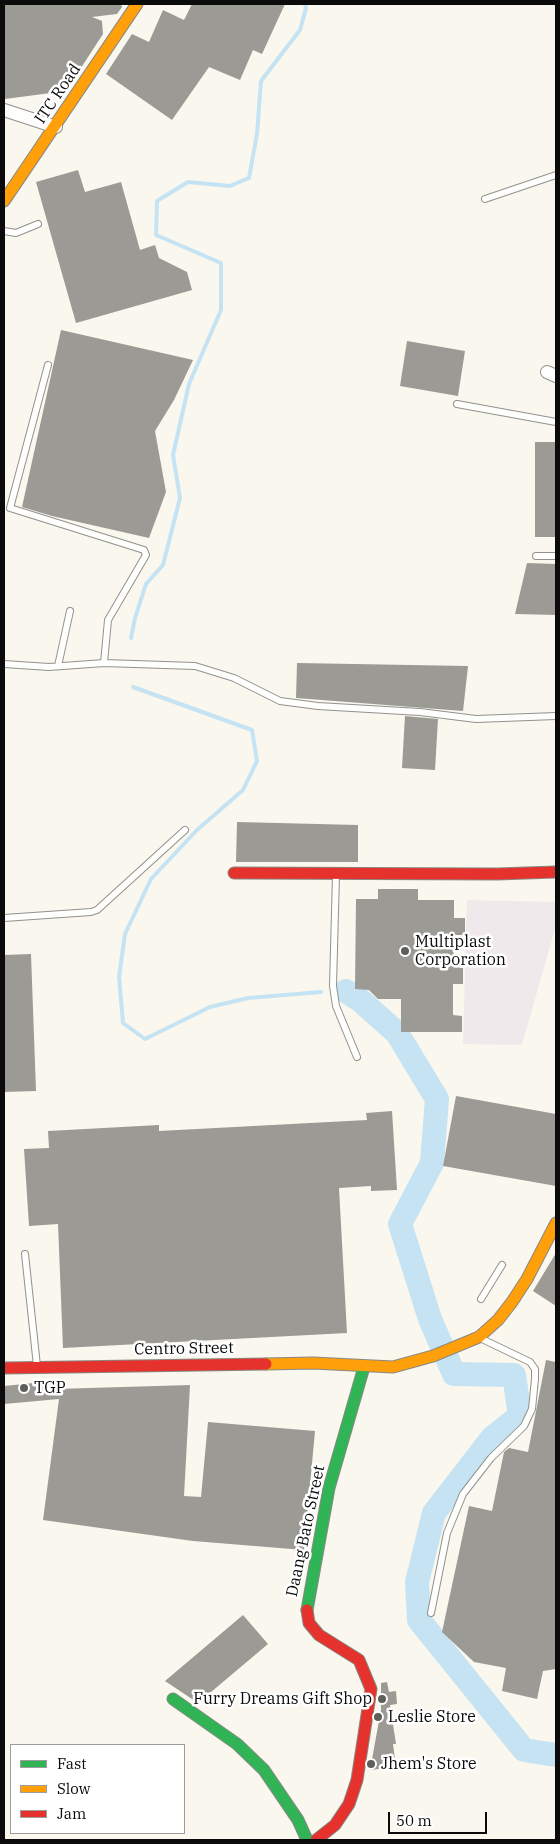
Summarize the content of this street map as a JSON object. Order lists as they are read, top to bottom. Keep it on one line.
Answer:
{"streets":{"street":["ITC Road","Centro Street","Daang Bato Street"]},"crossings":[["Centro Street","Daang Bato Street"]],"places":["Multiplast Corporation","TGP","Furry Dreams Gift Shop","Leslie Store","Jhem's Store"],"legend":["Fast","Slow","Jam"],"scale_bar":"50 m"}
